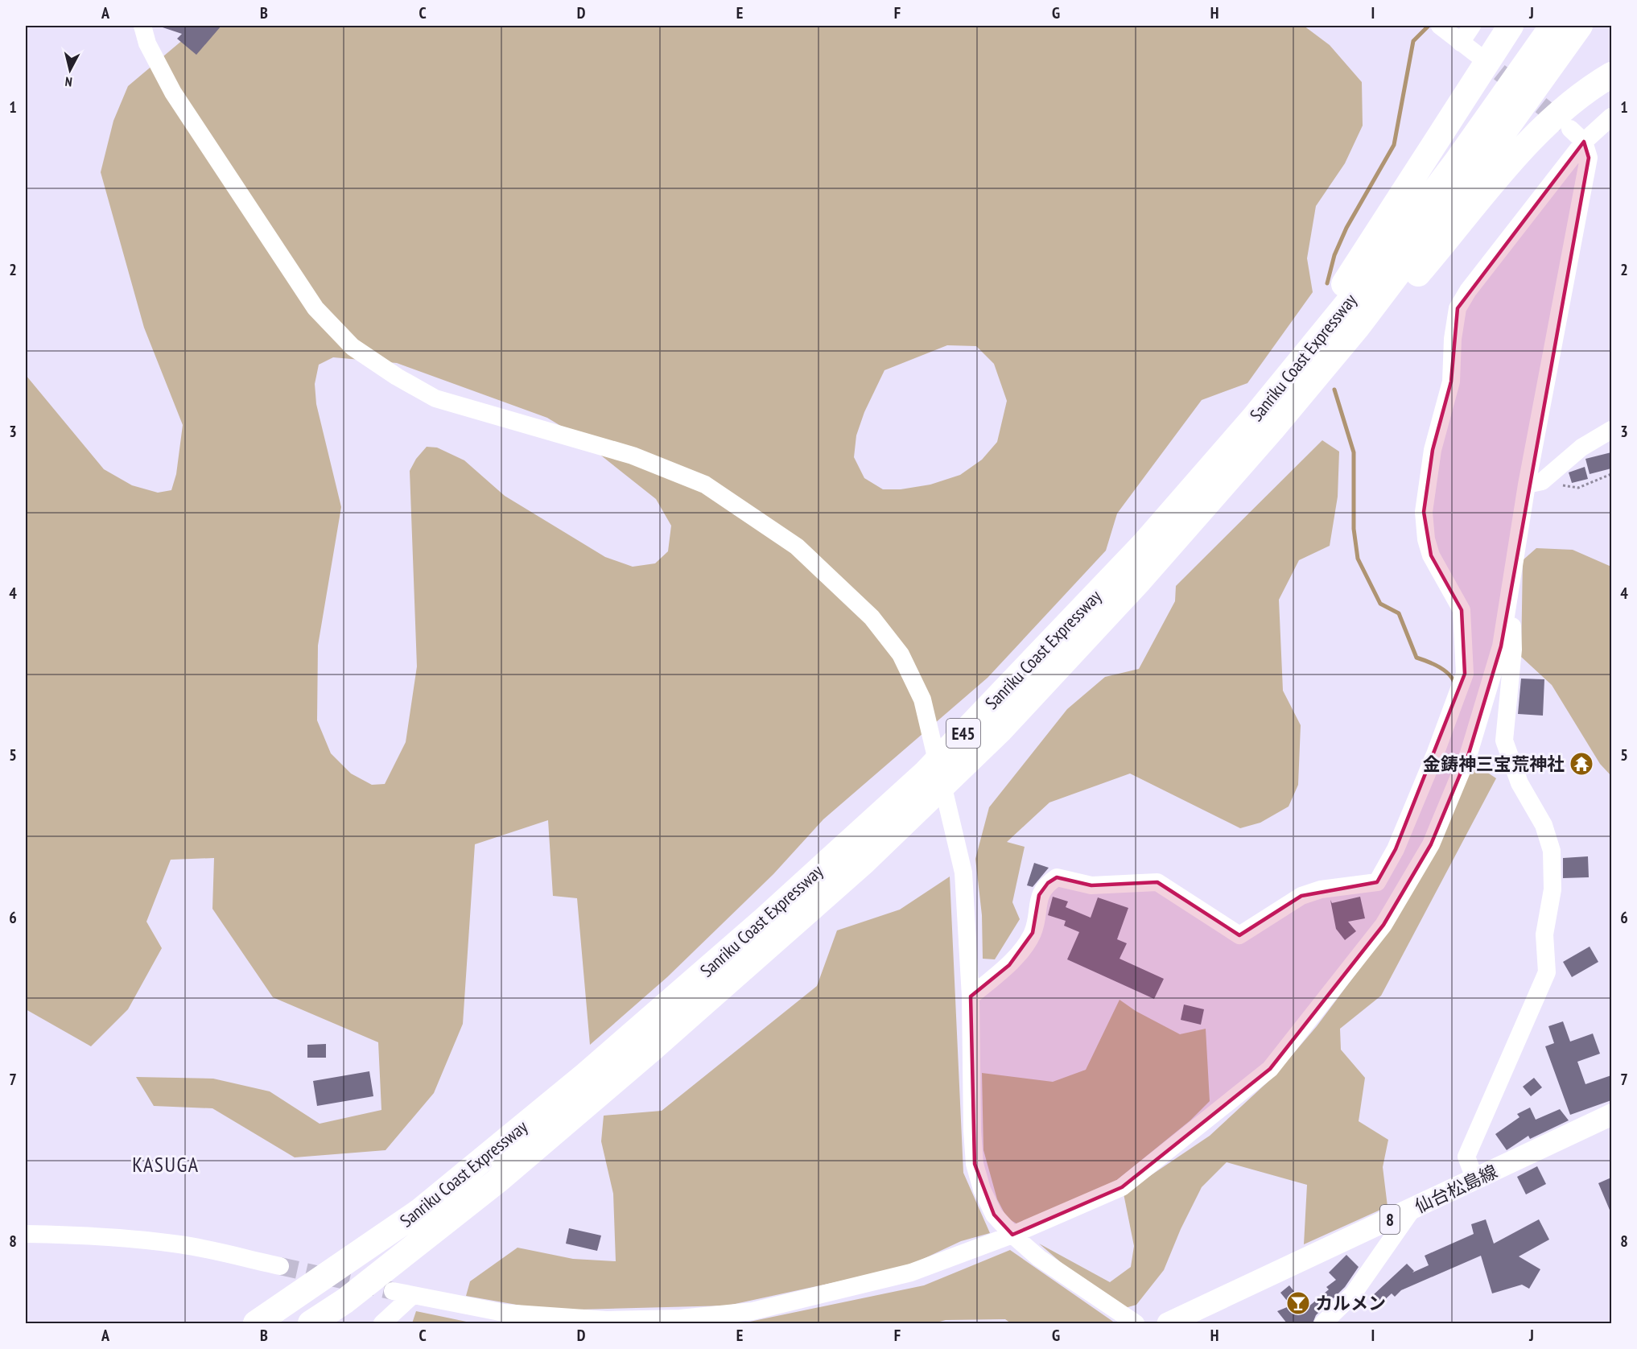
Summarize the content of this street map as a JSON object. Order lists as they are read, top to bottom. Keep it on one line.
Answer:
{"streets":{"highway":["Sanriku Coast Expressway","E45"],"main road":["仙台松島線","8"]},"districts":["KASUGA"],"places":{"temple":["金鋳神三宝荒神社"],"bar":["カルメン"]},"north":"bottom","grid":{"columns":["A","B","C","D","E","F","G","H","I","J"],"rows":["1","2","3","4","5","6","7","8"]}}
